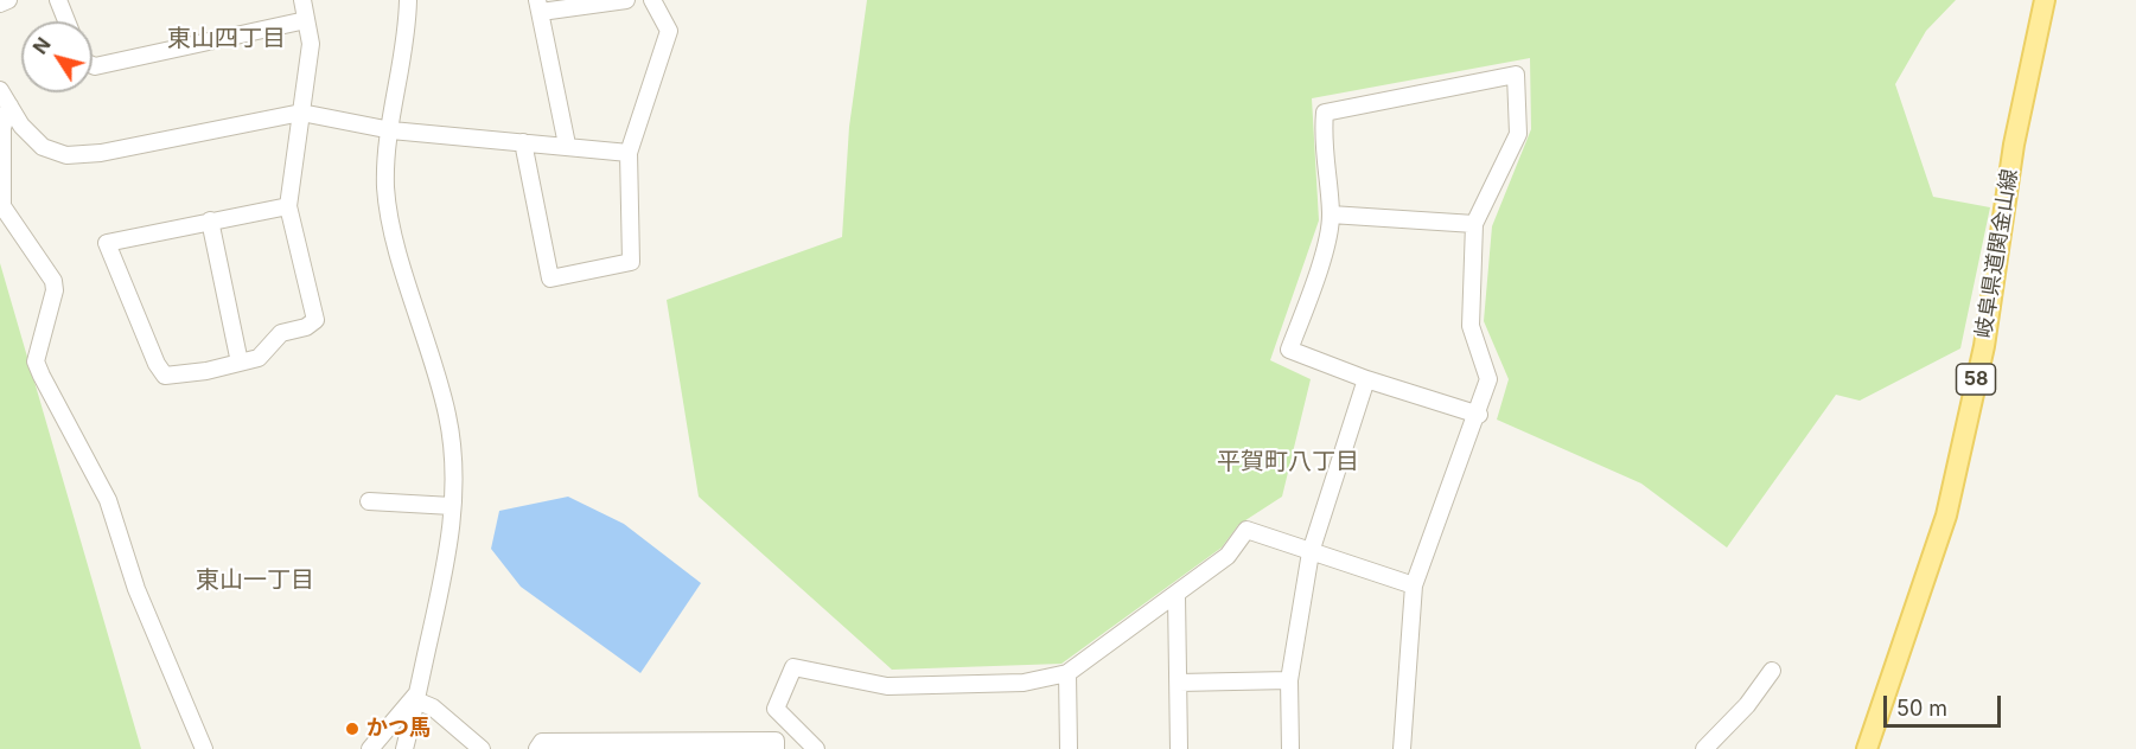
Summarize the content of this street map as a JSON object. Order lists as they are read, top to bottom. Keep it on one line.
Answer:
{"streets":{"main road":["岐阜県道関金山線","58"]},"districts":["東山四丁目","平賀町八丁目","東山一丁目"],"places":["かつ馬"],"scale_bar":"50 m","north":"top left"}
